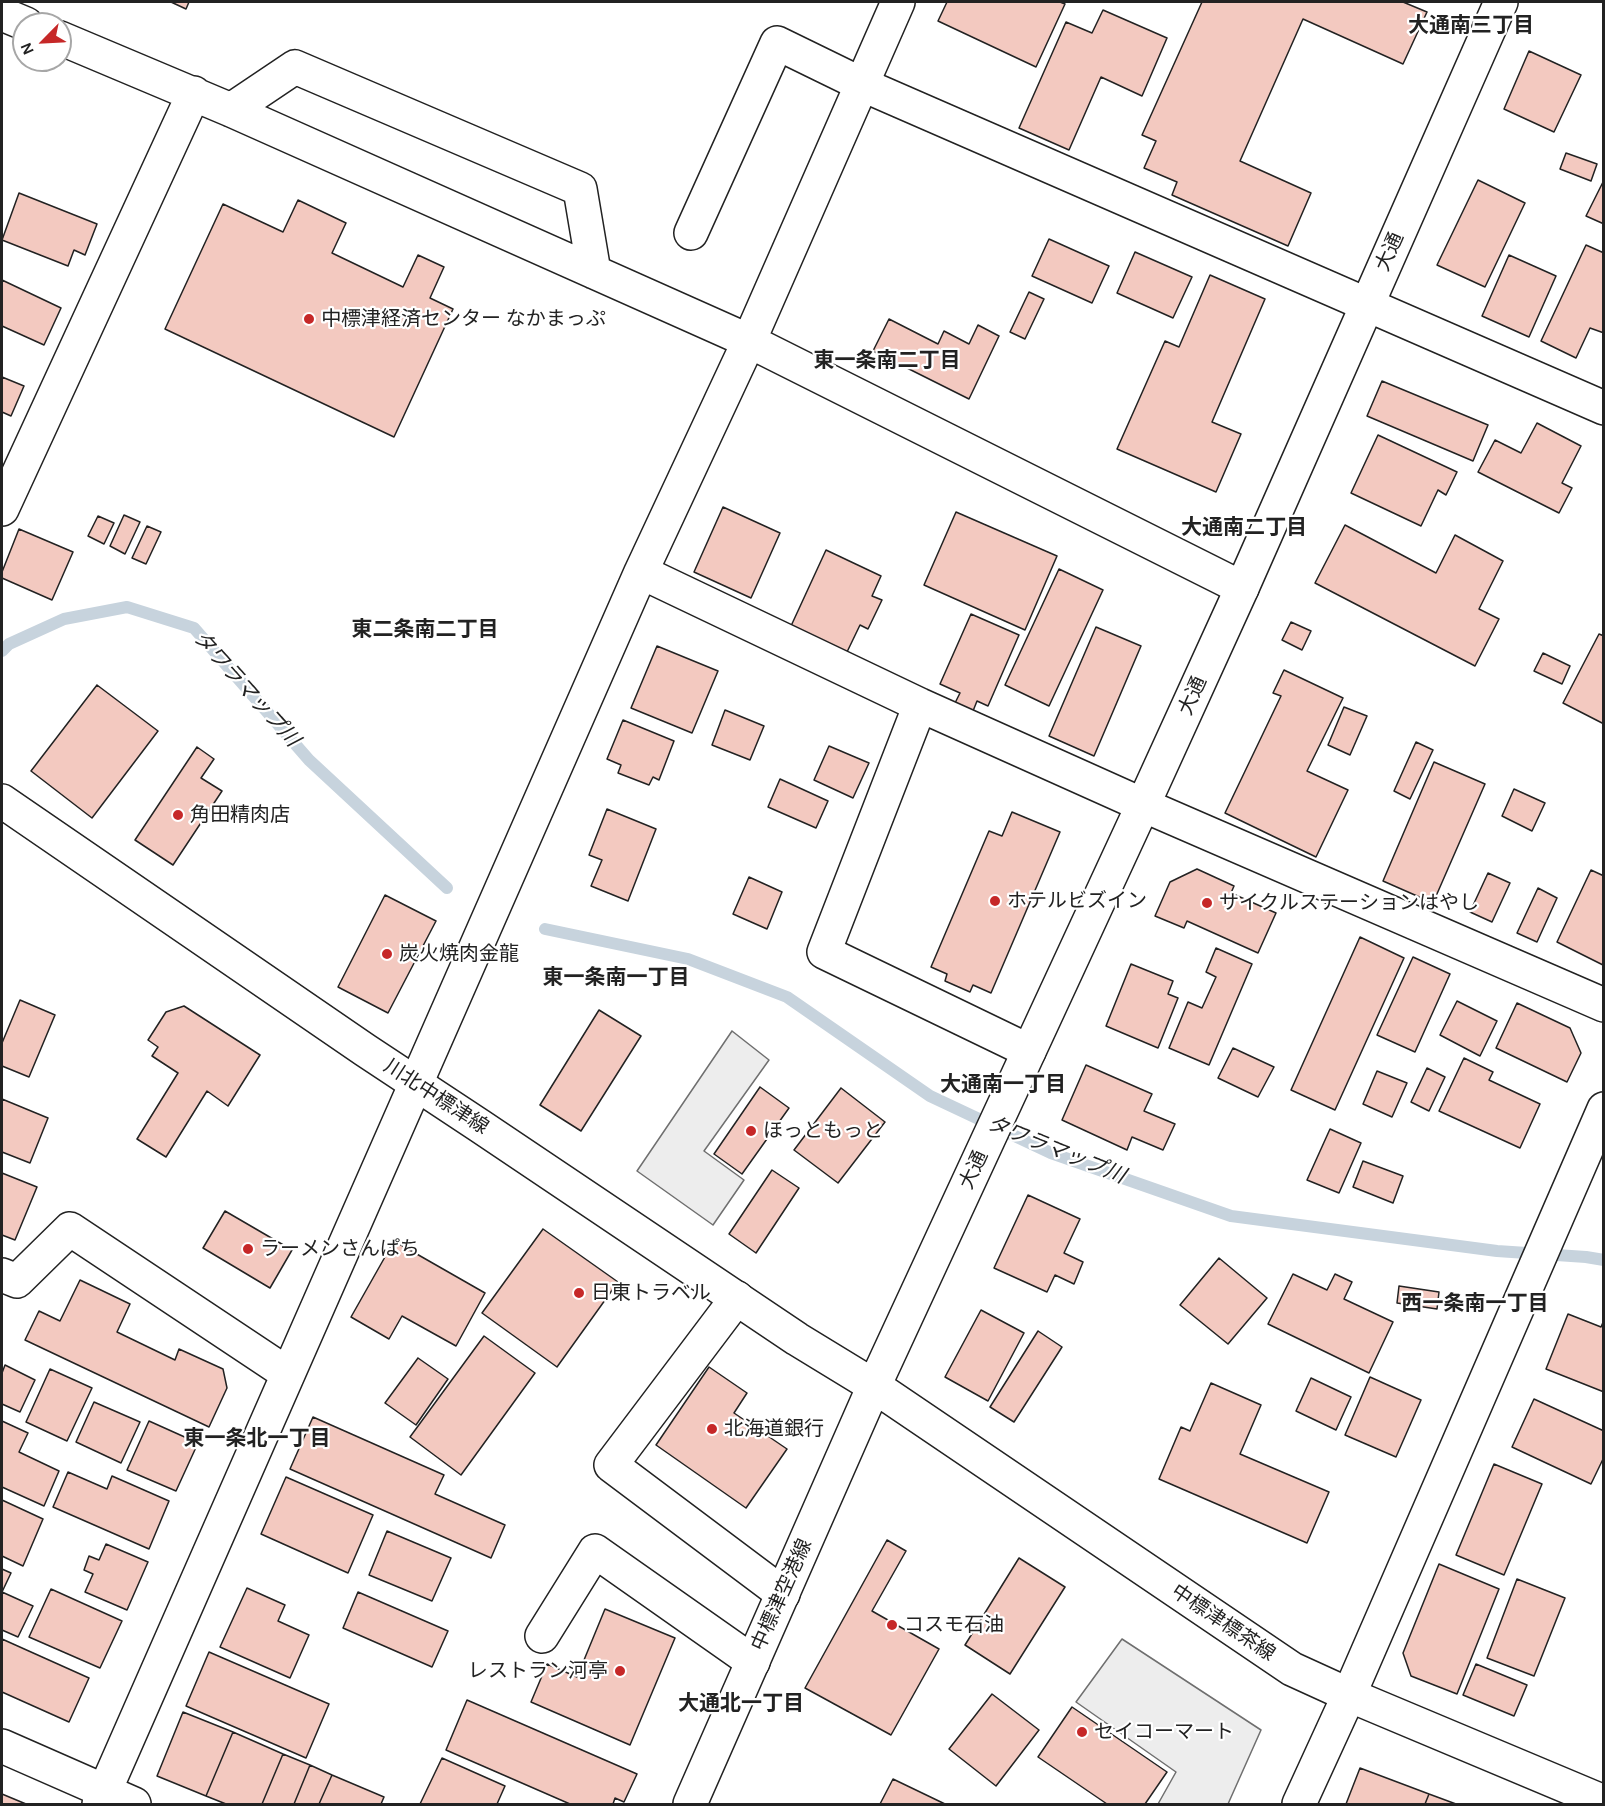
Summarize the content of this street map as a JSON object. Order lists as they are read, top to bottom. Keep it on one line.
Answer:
{"streets":{"street":["大通","川北中標津線","中標津空港線","中標津標茶線"]},"crossings":[["大通","川北中標津線"],["大通","中標津空港線"],["大通","中標津標茶線"],["川北中標津線","中標津空港線"],["川北中標津線","中標津標茶線"],["中標津空港線","中標津標茶線"]],"districts":["大通南三丁目","東一条南二丁目","大通南二丁目","東二条南二丁目","東一条南一丁目","大通南一丁目","西一条南一丁目","東一条北一丁目","大通北一丁目"],"water":["タワラマップ川"],"places":["中標津経済センター なかまっぷ","角田精肉店","ホテルビズイン","サイクルステーションはやし","炭火焼肉金龍","ほっともっと","ラーメンさんぱち","日東トラベル","北海道銀行","コスモ石油","レストラン河亭","セイコーマート"],"north":"bottom left"}
